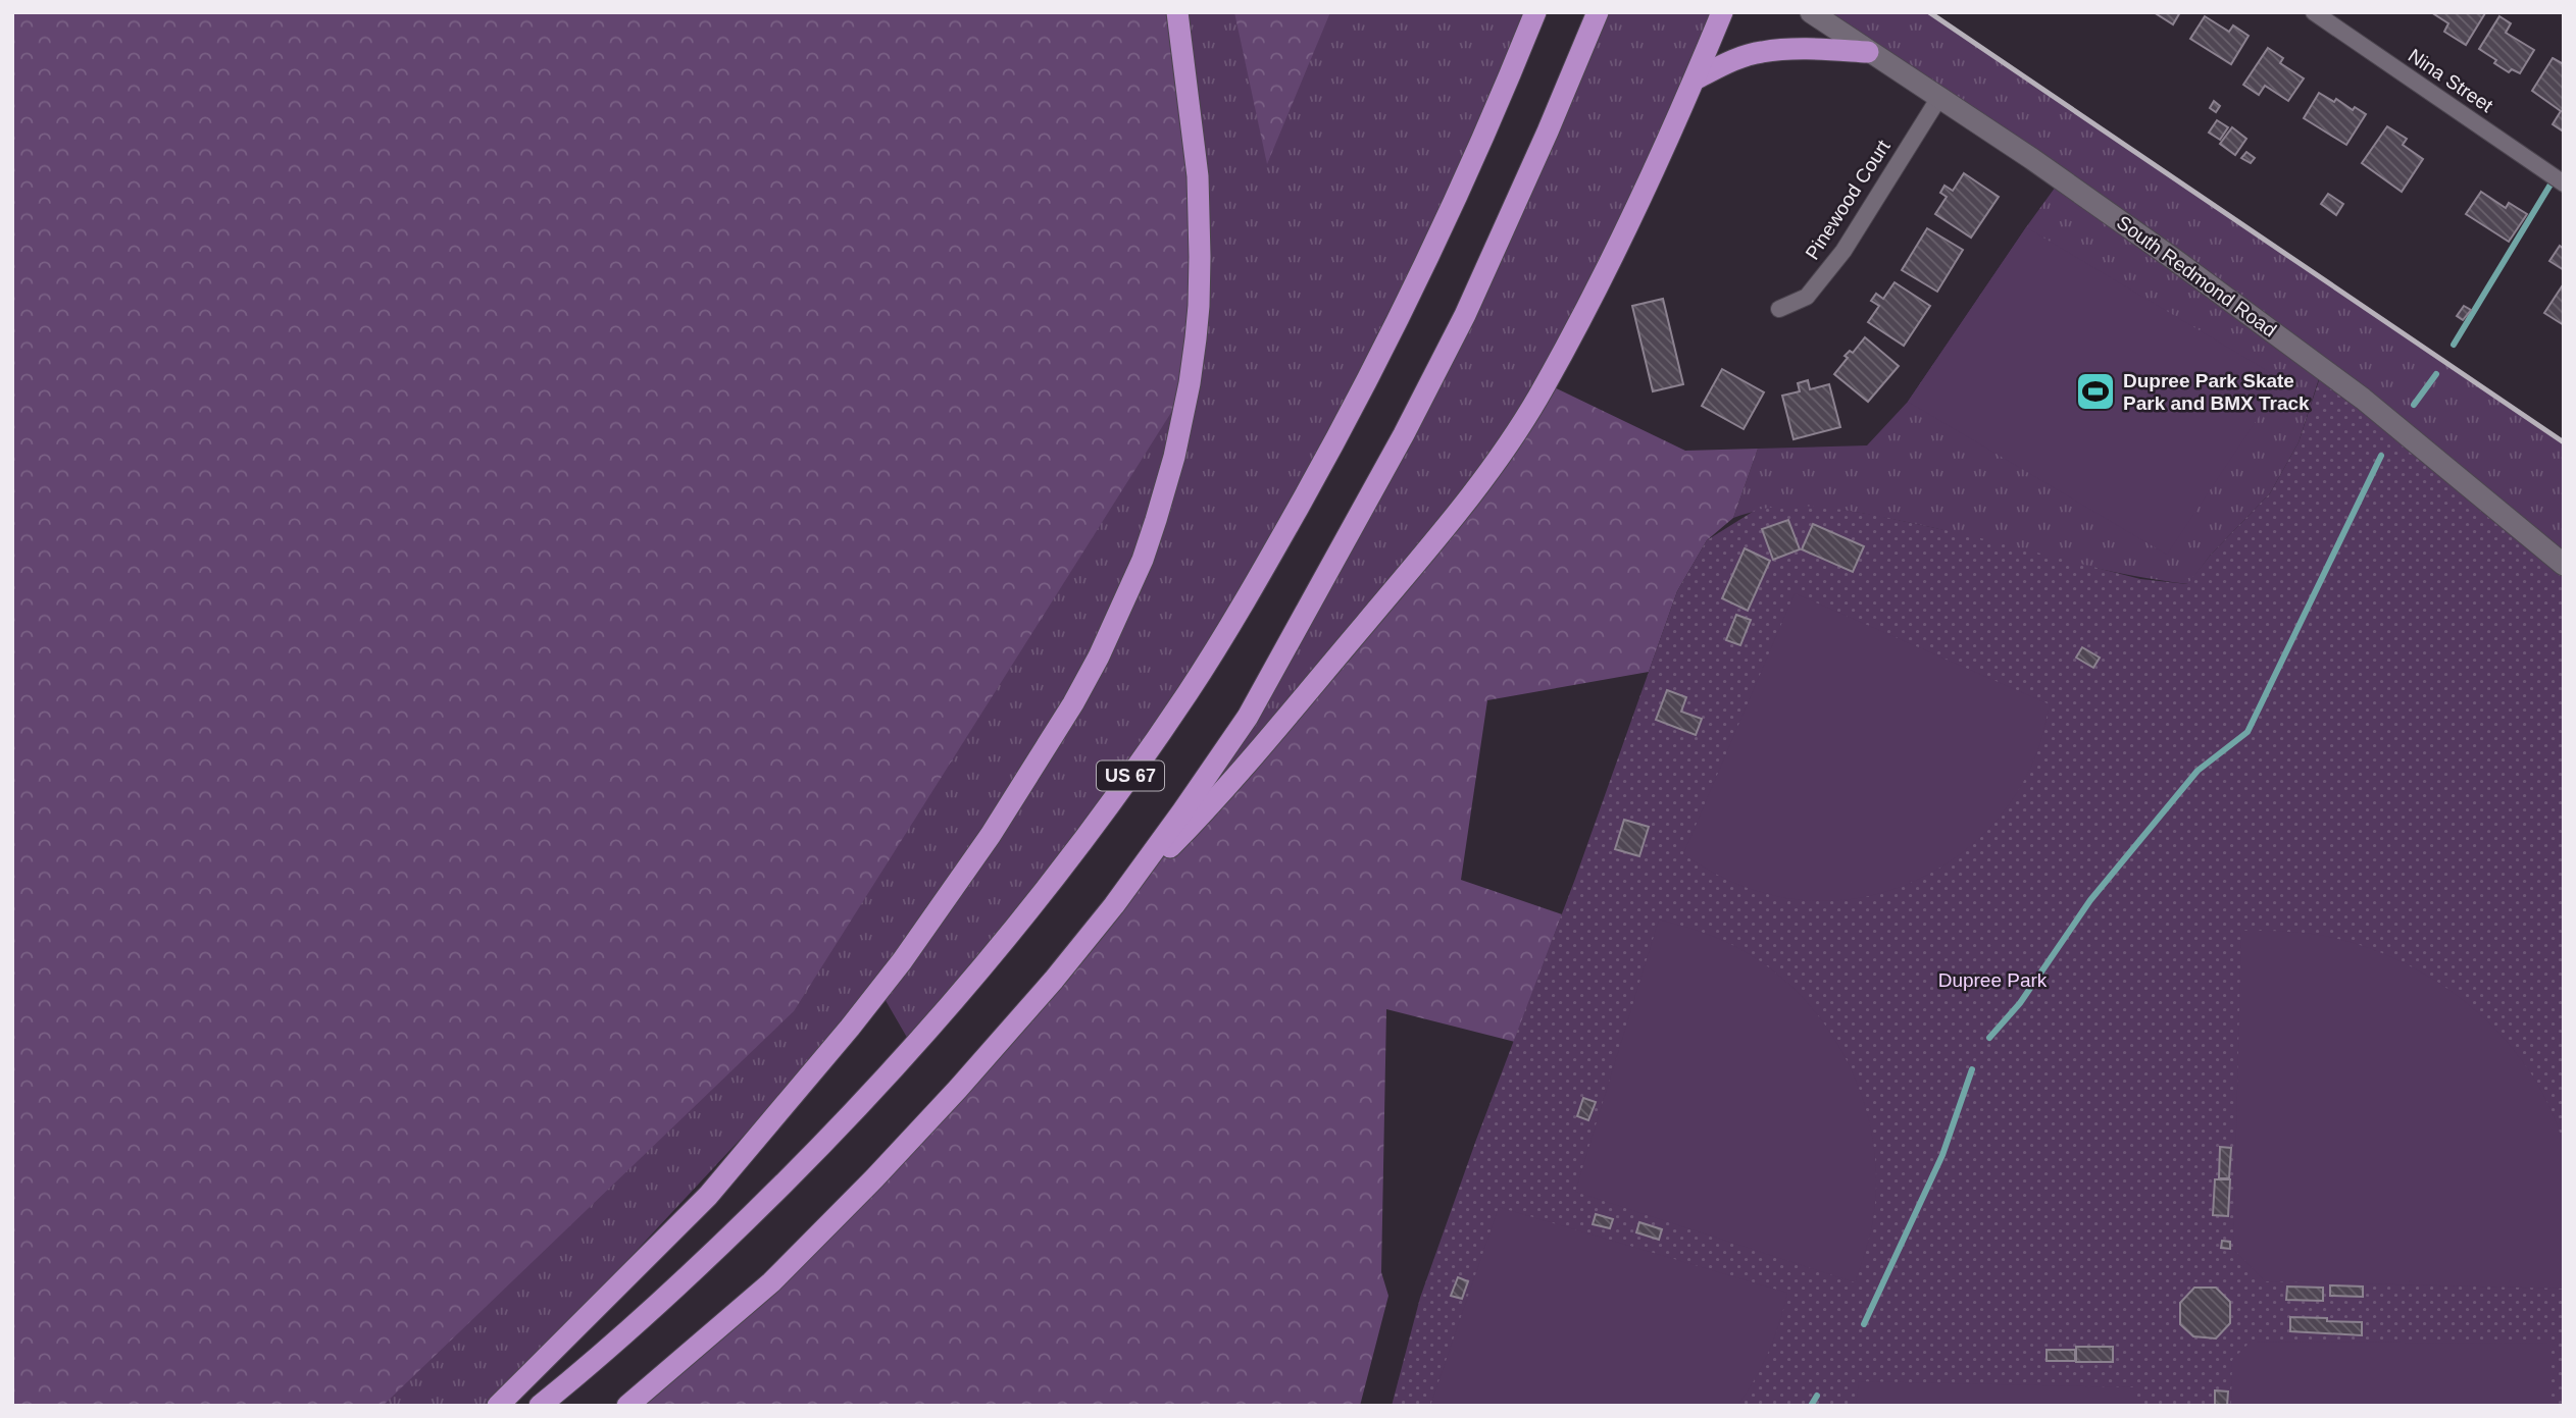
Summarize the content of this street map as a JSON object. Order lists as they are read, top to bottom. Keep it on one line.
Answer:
{"streets":{"highway":["US 67"],"street":["Nina Street","Pinewood Court","South Redmond Road"]},"crossings":[["Pinewood Court","South Redmond Road"]],"parks":["Dupree Park"],"places":{"sports":["Dupree Park Skate Park and BMX Track"]}}
